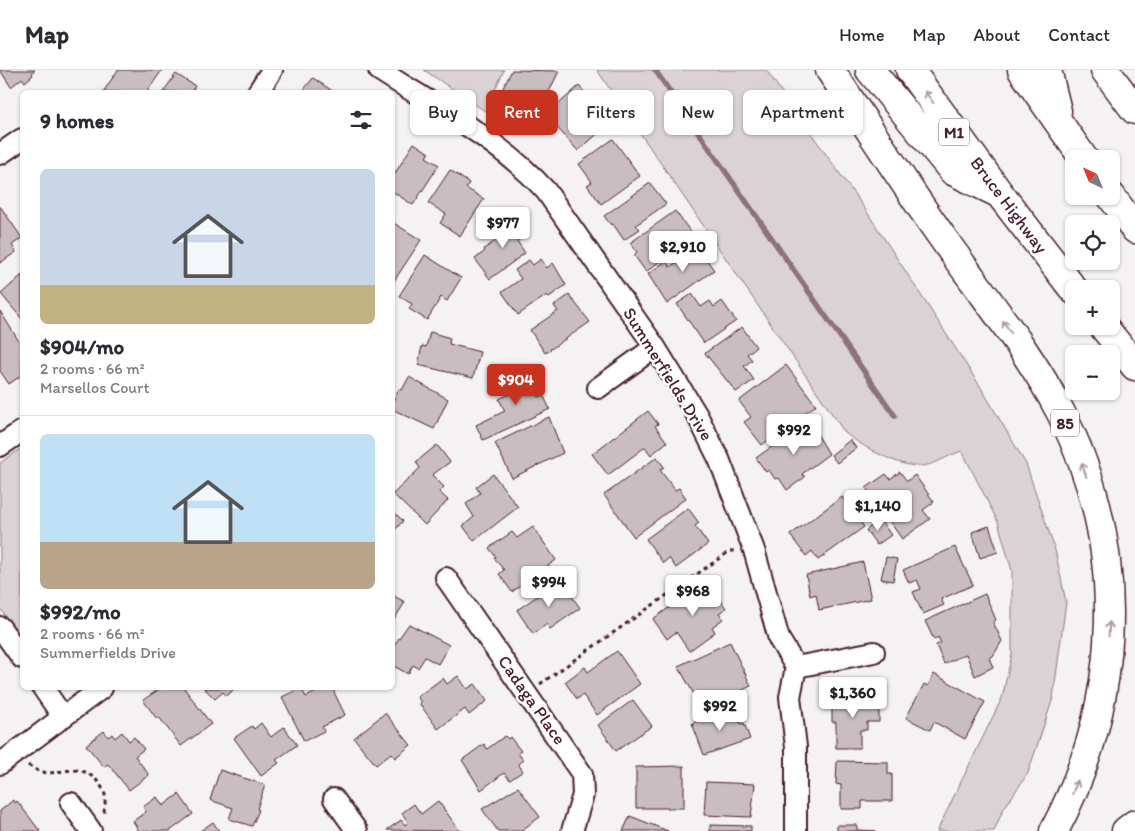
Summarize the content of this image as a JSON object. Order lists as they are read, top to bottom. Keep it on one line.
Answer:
{"streets":{"highway":["M1","Bruce Highway","85"],"street":["Summerfields Drive","Cadaga Place"]},"north":"top left","page":{"header":"Map","nav":["Home","Map","About","Contact"],"chip":["Buy","Rent","Filters","New","Apartment"],"heading":"9 homes","map_buttons":["+","−"],"list":[{"name":"$904/mo","note":"2 rooms · 66 m² · Marsellos Court"},{"name":"$992/mo","note":"2 rooms · 66 m² · Summerfields Drive"}],"price":["$977","$2,910","$904","$992","$1,140","$994","$968","$1,360","$992"]}}
